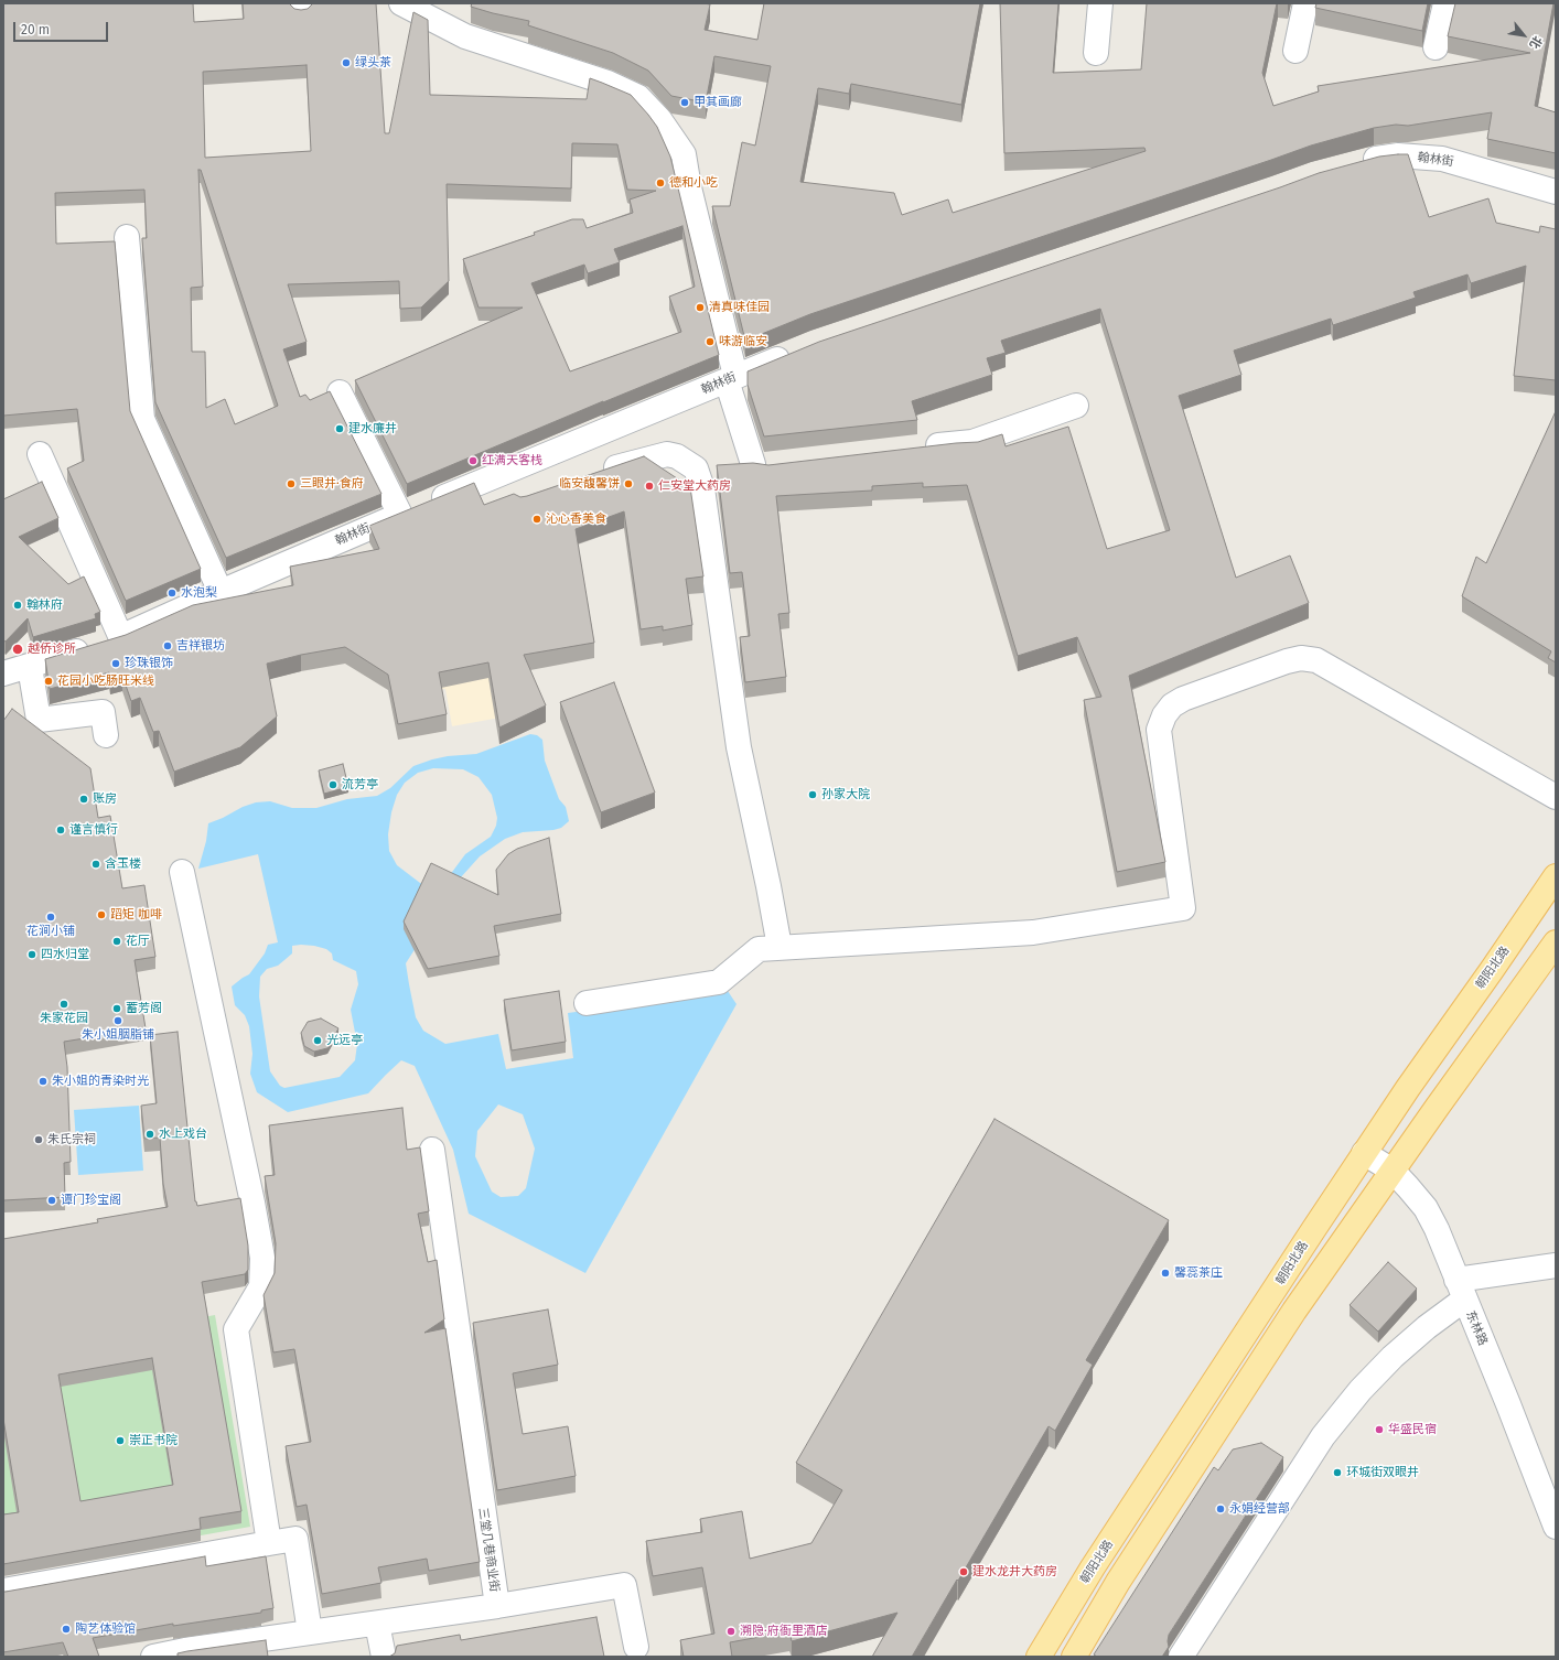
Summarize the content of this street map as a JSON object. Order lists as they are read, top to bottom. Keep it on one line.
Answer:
{"streets":{"main road":["朝阳北路"],"street":["翰林街","东林路","三堂几巷商业街"]},"crossings":[["朝阳北路","东林路"]],"places":["绿头茶","甲其画廊","德和小吃","清真味佳园","味游临安","建水廉井","红满天客栈","三眼井·食府","临安馥馨饼","仁安堂大药房","沁心香美食","水泡梨","翰林府","吉祥银坊","越侨诊所","珍珠银饰","花园小吃肠旺米线","流芳亭","孙家大院","账房","谨言慎行","含玉楼","蹈矩 咖啡","花涧小铺","花厅","四水归堂","朱家花园","蓄芳阁","朱小姐胭脂铺","光远亭","朱小姐的青染时光","水上戏台","朱氏宗祠","谭门珍宝阁","馨蕊茶庄","华盛民宿","崇正书院","环城街双眼井","永娟经营部","建水龙井大药房","陶艺体验馆","溯隐·府衙里酒店"],"scale_bar":"20 m","north":"bottom right"}
